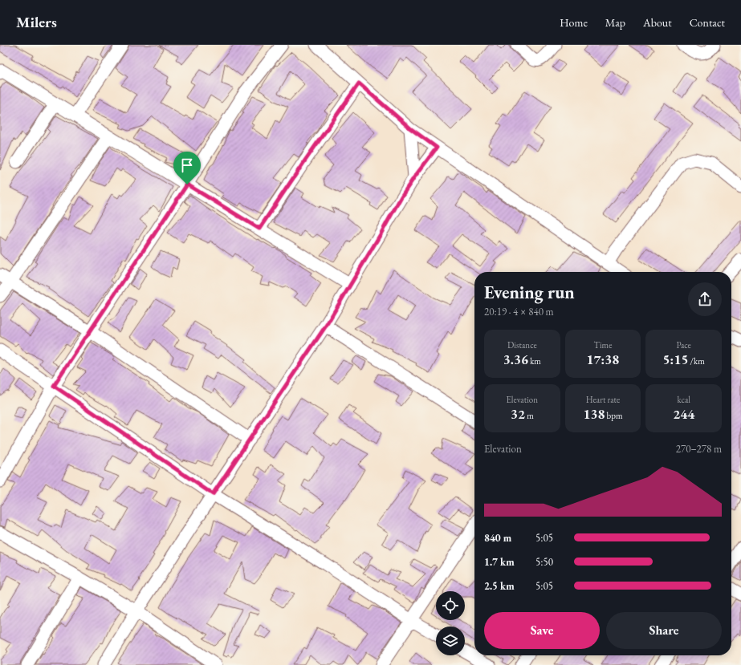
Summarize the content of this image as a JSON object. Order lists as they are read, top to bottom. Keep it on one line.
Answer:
{"page":{"header":"Milers","nav":["Home","Map","About","Contact"],"heading":["Evening run","20:19 · 4 × 840 m"],"stats":[["Distance","3.36 km"],["Time","17:38"],["Pace","5:15 /km"],["Elevation","32 m"],["Heart rate","138 bpm"],["kcal","244"]],"chart":["Elevation","270–278 m"],"list":[{"name":"840 m","note":"5:05"},{"name":"1.7 km","note":"5:50"},{"name":"2.5 km","note":"5:05"}],"buttons":["Save","Share"]}}
